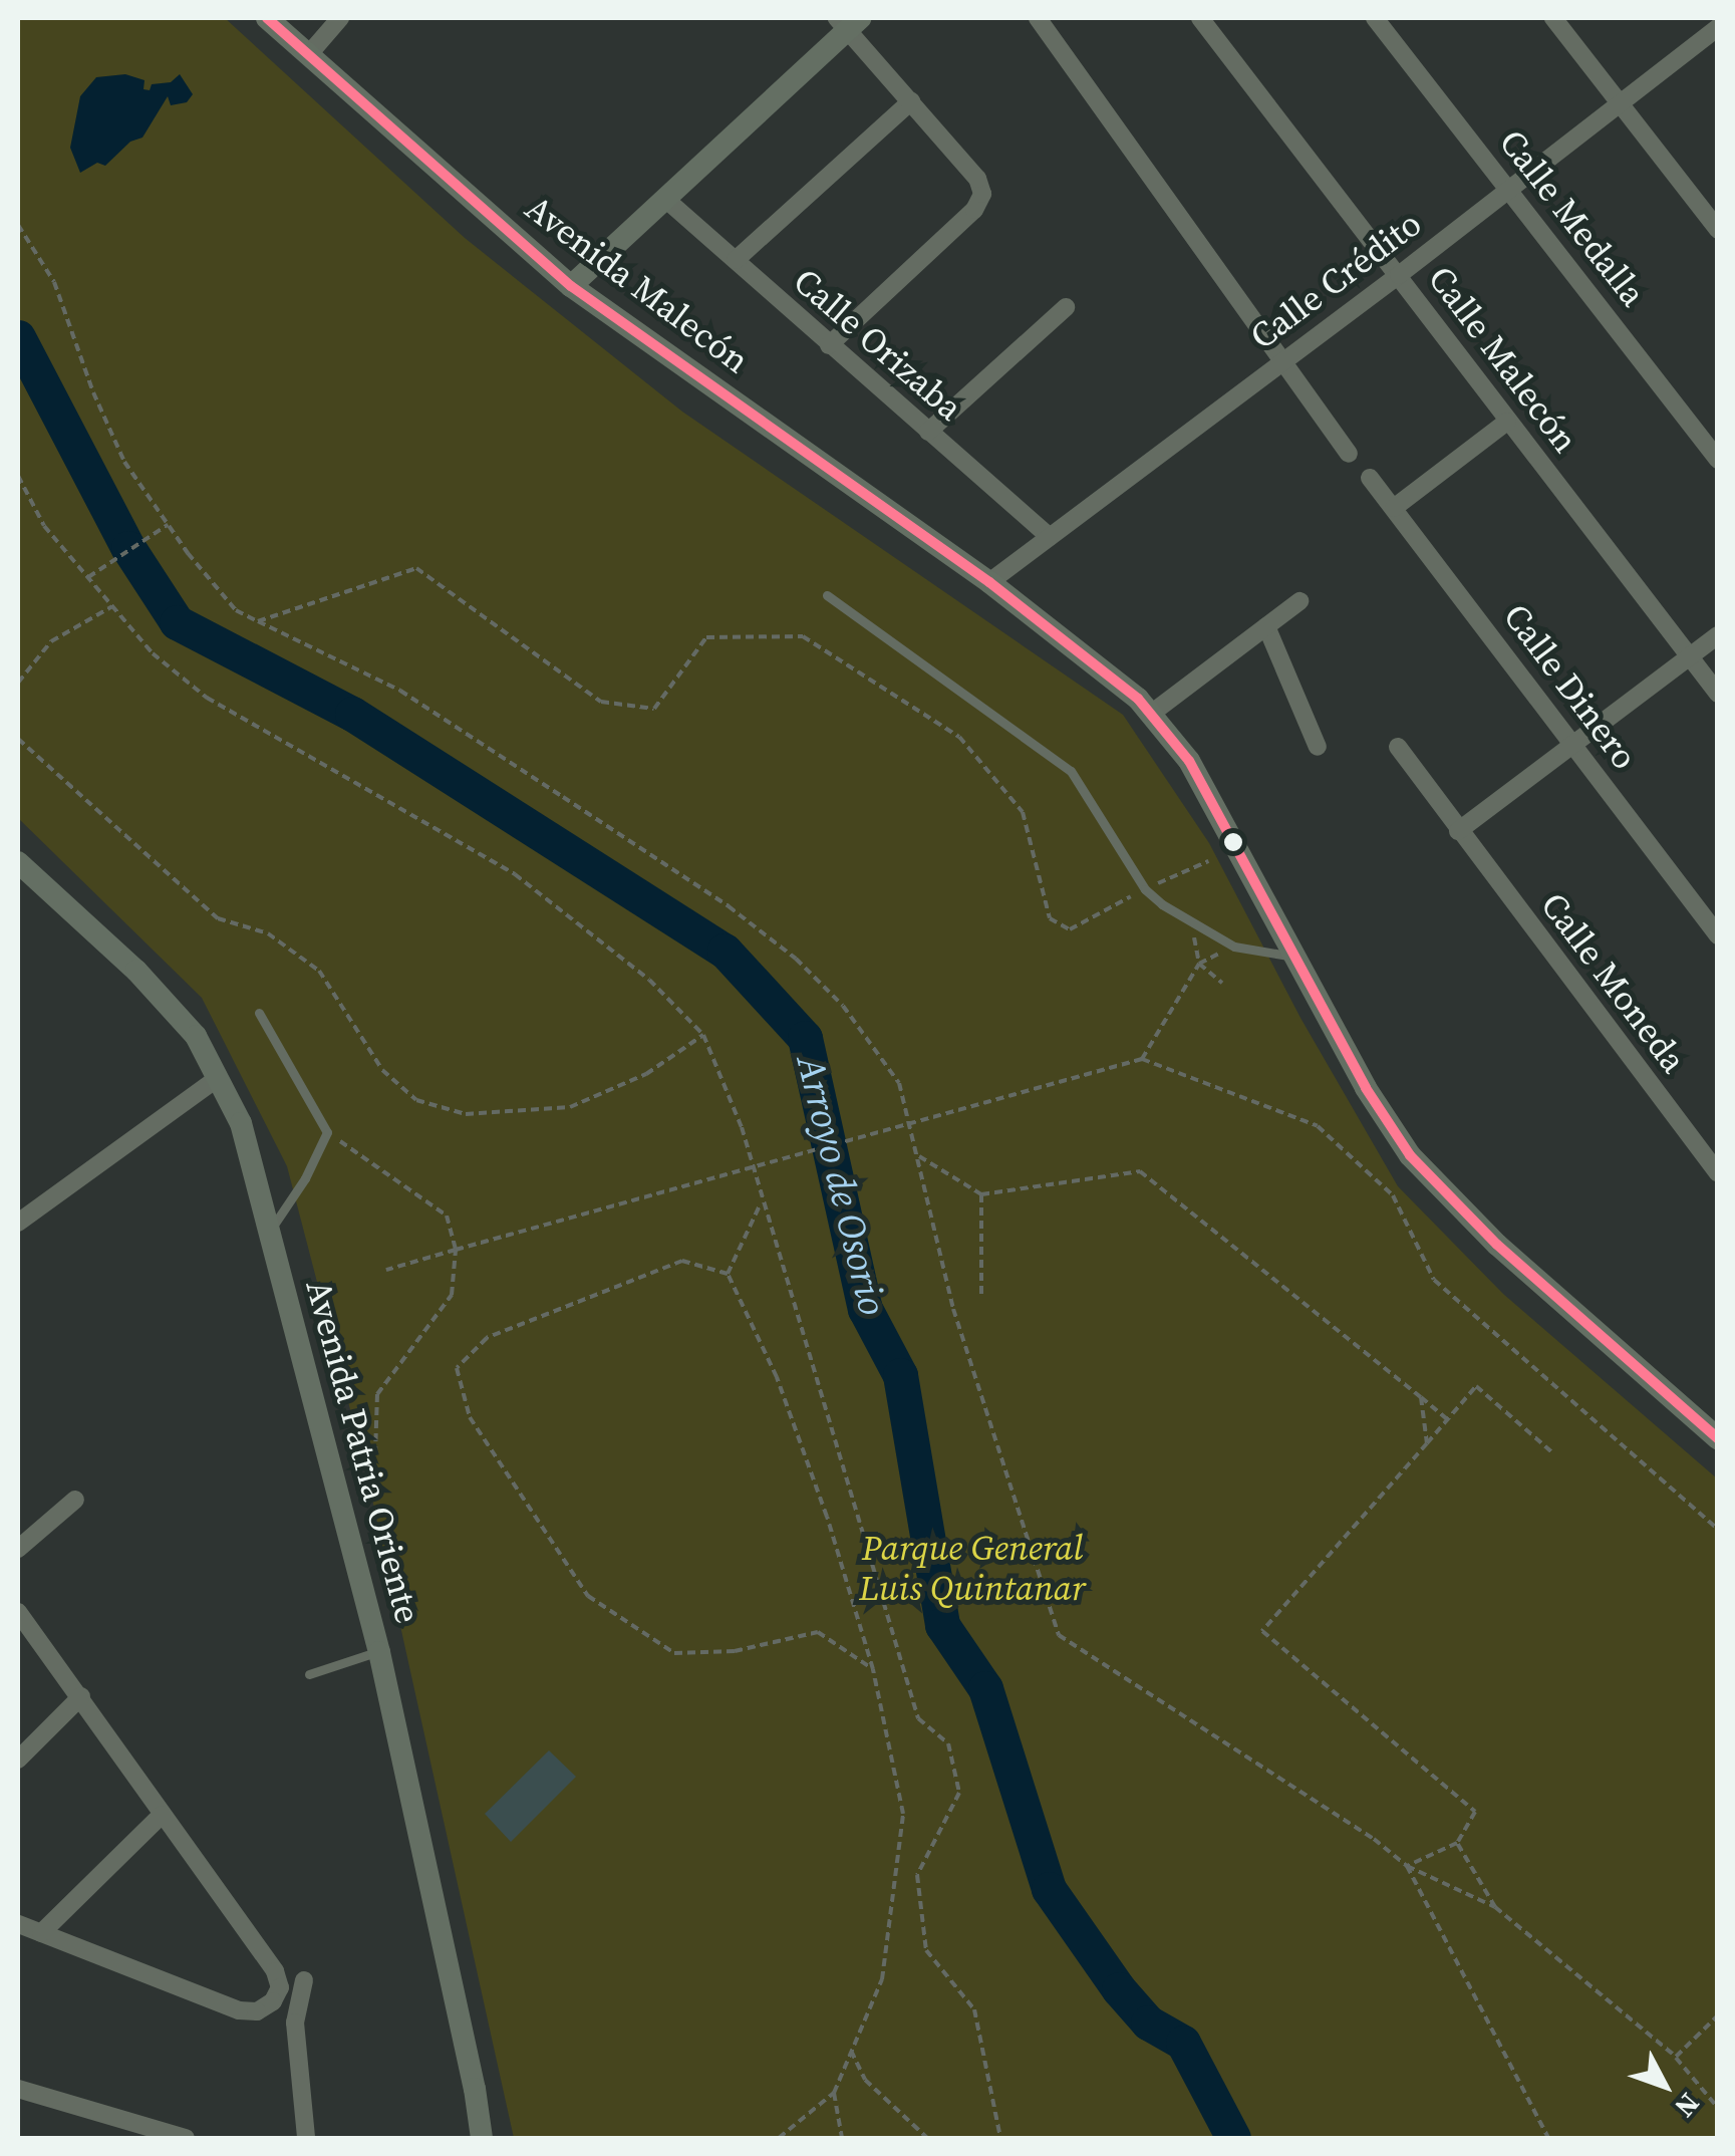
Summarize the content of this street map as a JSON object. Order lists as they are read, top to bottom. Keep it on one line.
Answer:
{"streets":{"main road":["Avenida Malecón","Avenida Patria Oriente"],"street":["Calle Medalla","Calle Crédito","Calle Orizaba","Calle Malecón","Calle Dinero","Calle Moneda"]},"crossings":[["Calle Medalla","Calle Crédito"],["Calle Crédito","Avenida Malecón"],["Calle Crédito","Calle Orizaba"],["Calle Crédito","Calle Malecón"]],"water":["Arroyo de Osorio"],"parks":["Parque General Luis Quintanar"],"north":"bottom right"}
